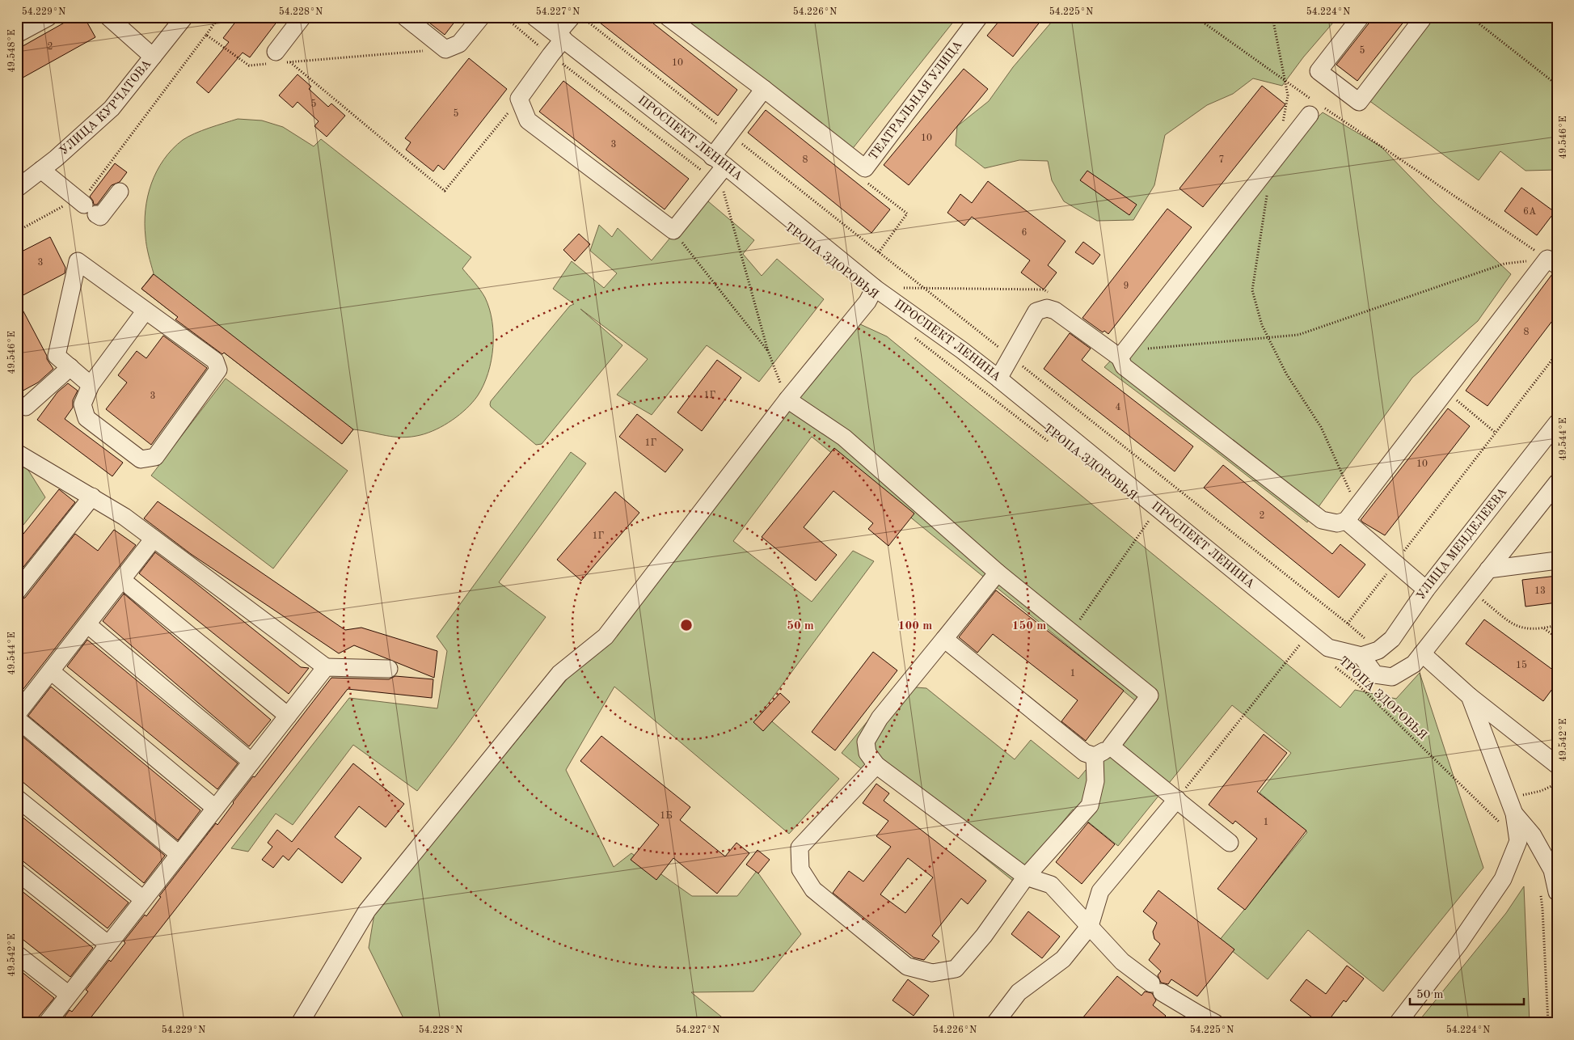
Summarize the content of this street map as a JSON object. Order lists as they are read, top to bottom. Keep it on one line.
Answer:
{"streets":{"street":["ТЕАТРАЛЬНАЯ УЛИЦА","УЛИЦА КУРЧАТОВА","ПРОСПЕКТ ЛЕНИНА","УЛИЦА МЕНДЕЛЕЕВА"],"path":["ТРОПА ЗДОРОВЬЯ"]},"crossings":[["ПРОСПЕКТ ЛЕНИНА","УЛИЦА МЕНДЕЛЕЕВА"]],"house_numbers":["2","5","10","5","5","10","3","8","7","6А","6","3","9","8","1Г","3","4","1Г","10","2","1Г","13","15","1","1Б","1"],"scale_bar":"50 m","coordinates":["54.229°N","54.228°N","54.227°N","54.226°N","54.225°N","54.224°N","49.548°E","49.546°E","49.544°E","49.542°E"],"rings":["50 m","100 m","150 m"]}
